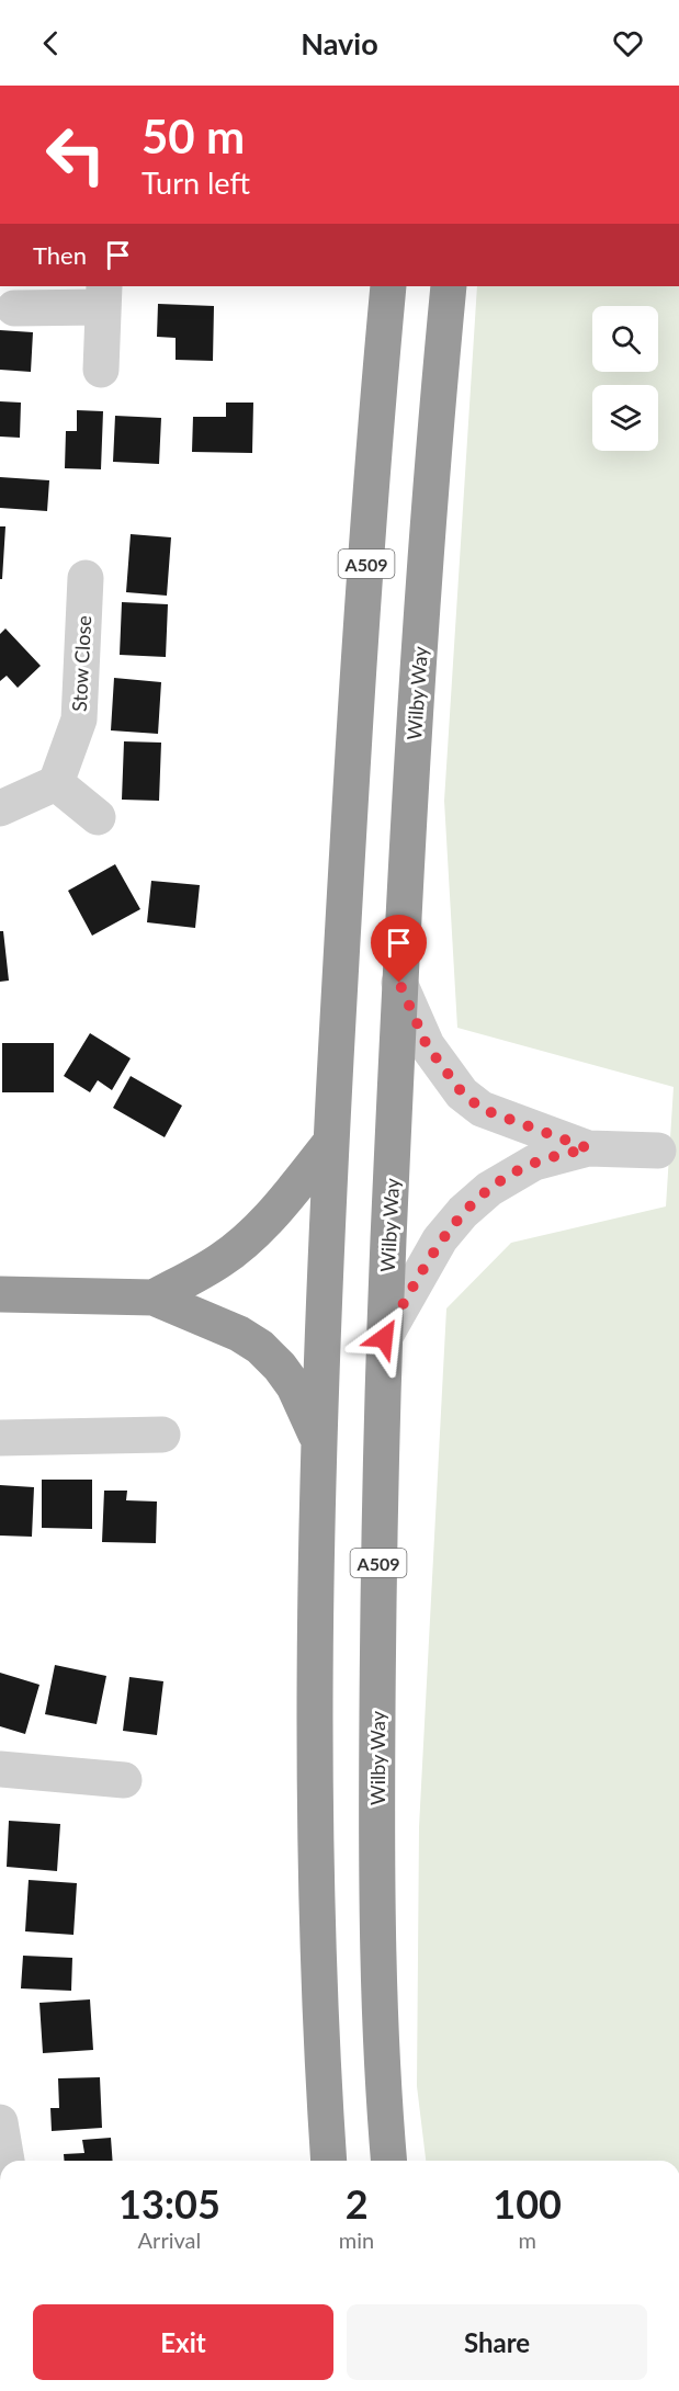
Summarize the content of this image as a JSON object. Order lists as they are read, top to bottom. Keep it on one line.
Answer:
{"streets":{"highway":["A509","Wilby Way"],"street":["Stow Close"]},"page":{"header":"Navio","turn":["50 m","Turn left"],"then":"Then","eta":["13:05","Arrival","2","min","100","m"],"buttons":["Exit","Share"]}}
